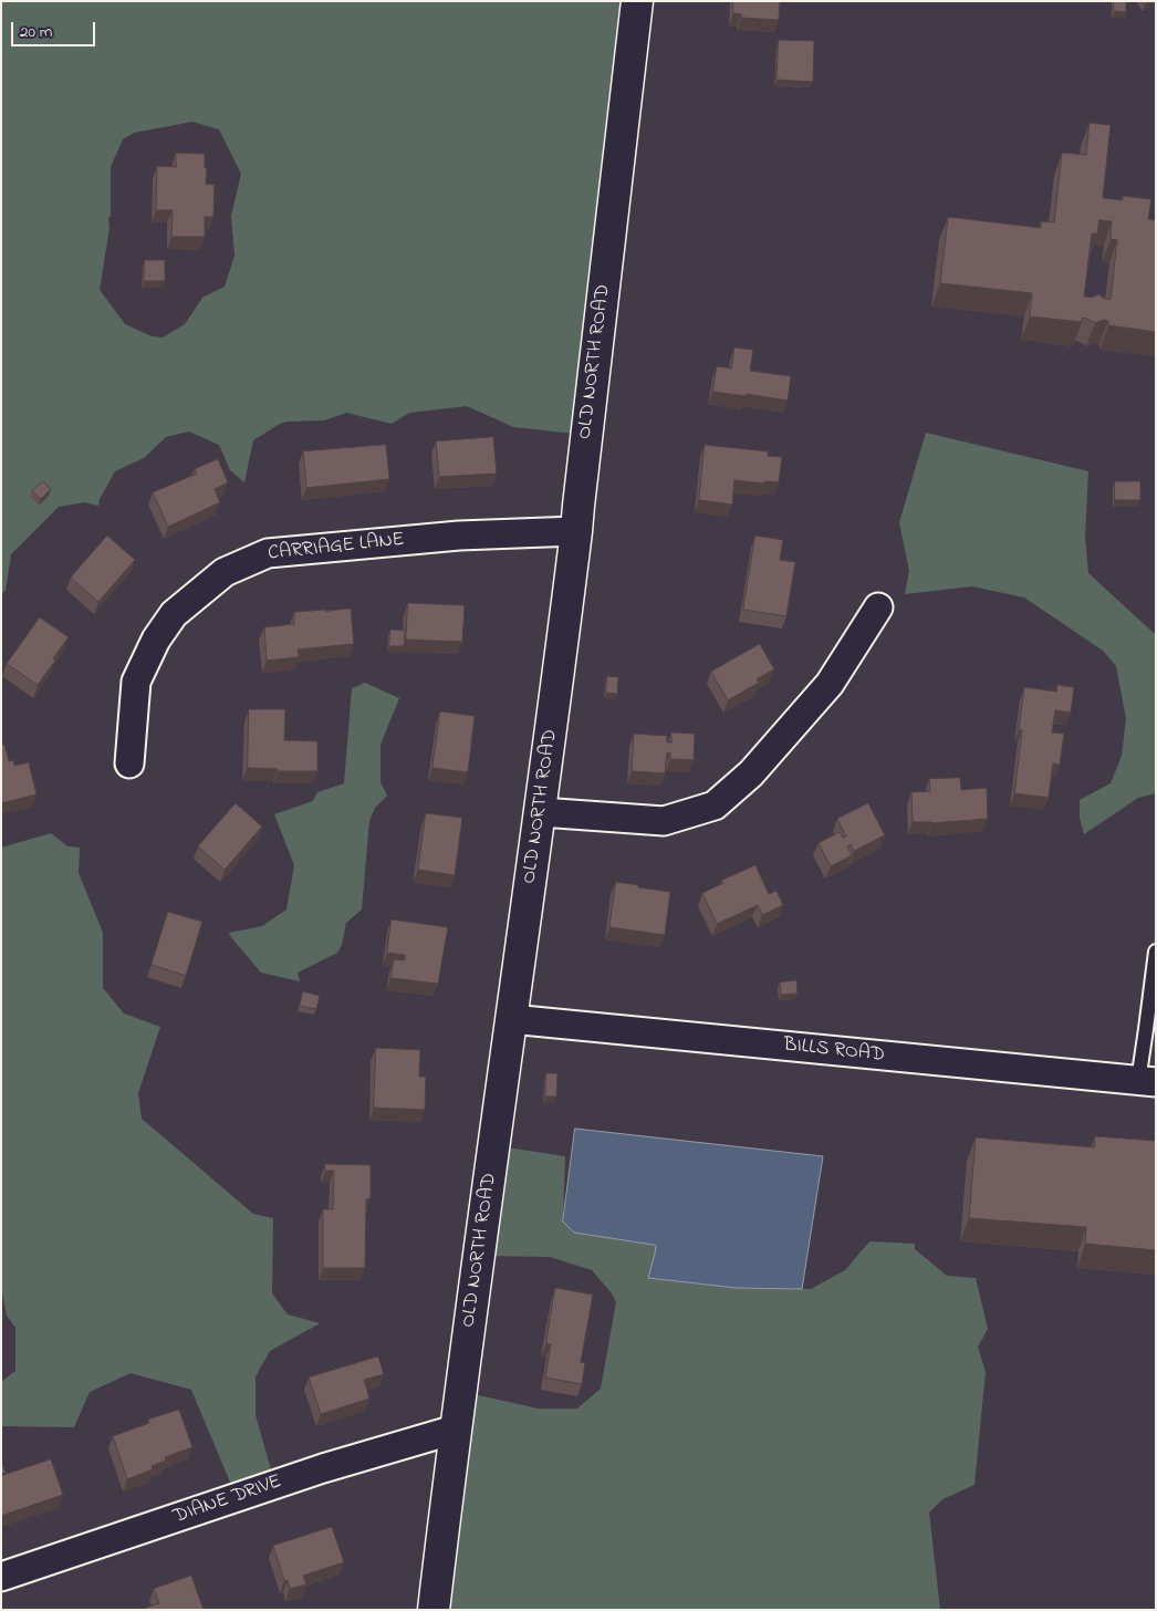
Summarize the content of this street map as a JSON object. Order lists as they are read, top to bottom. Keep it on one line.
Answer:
{"streets":{"street":["OLD NORTH ROAD","CARRIAGE LANE","BILLS ROAD","DIANE DRIVE"]},"crossings":[["OLD NORTH ROAD","CARRIAGE LANE"],["OLD NORTH ROAD","BILLS ROAD"],["OLD NORTH ROAD","DIANE DRIVE"]],"scale_bar":"20 m"}
